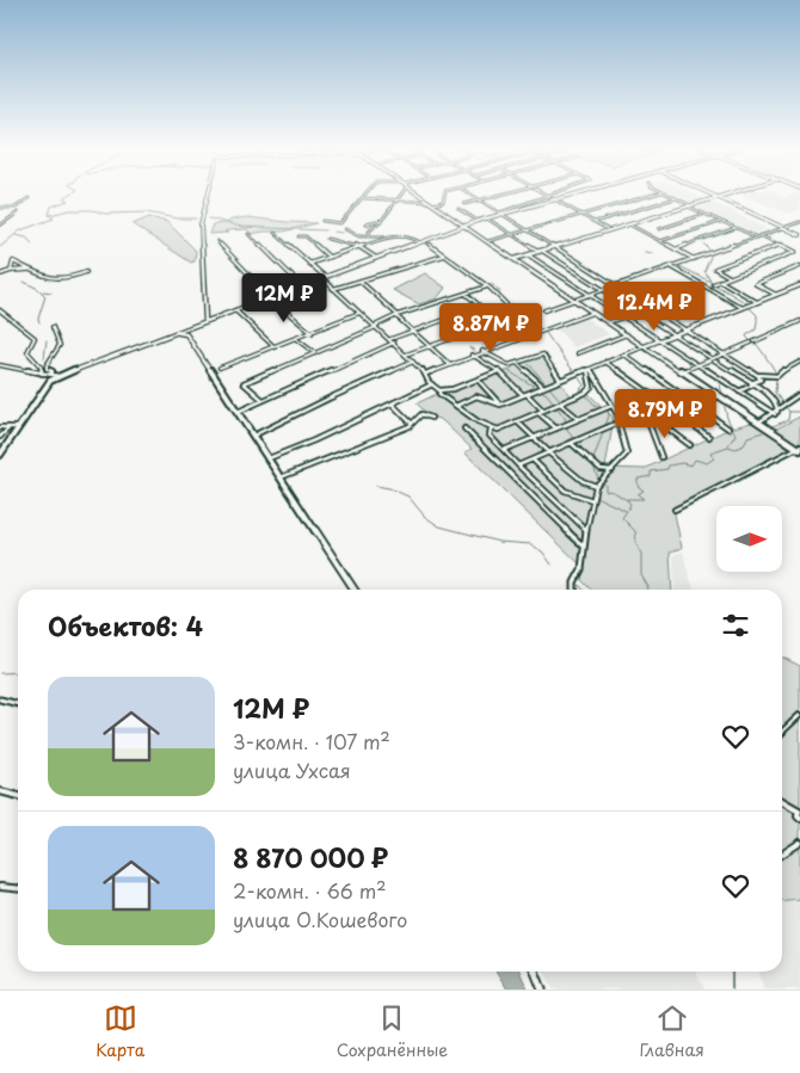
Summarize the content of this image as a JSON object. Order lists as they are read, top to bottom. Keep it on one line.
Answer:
{"north":"right","page":{"price":["12M ₽","12.4M ₽","8.87M ₽","8.79M ₽"],"heading":"Объектов: 4","list":[{"name":"12M ₽","note":"3-комн. · 107 m² · улица Ухсая"},{"name":"8 870 000 ₽","note":"2-комн. · 66 m² · улица О.Кошевого"}],"tabs":["Карта","Сохранённые","Главная"]}}
